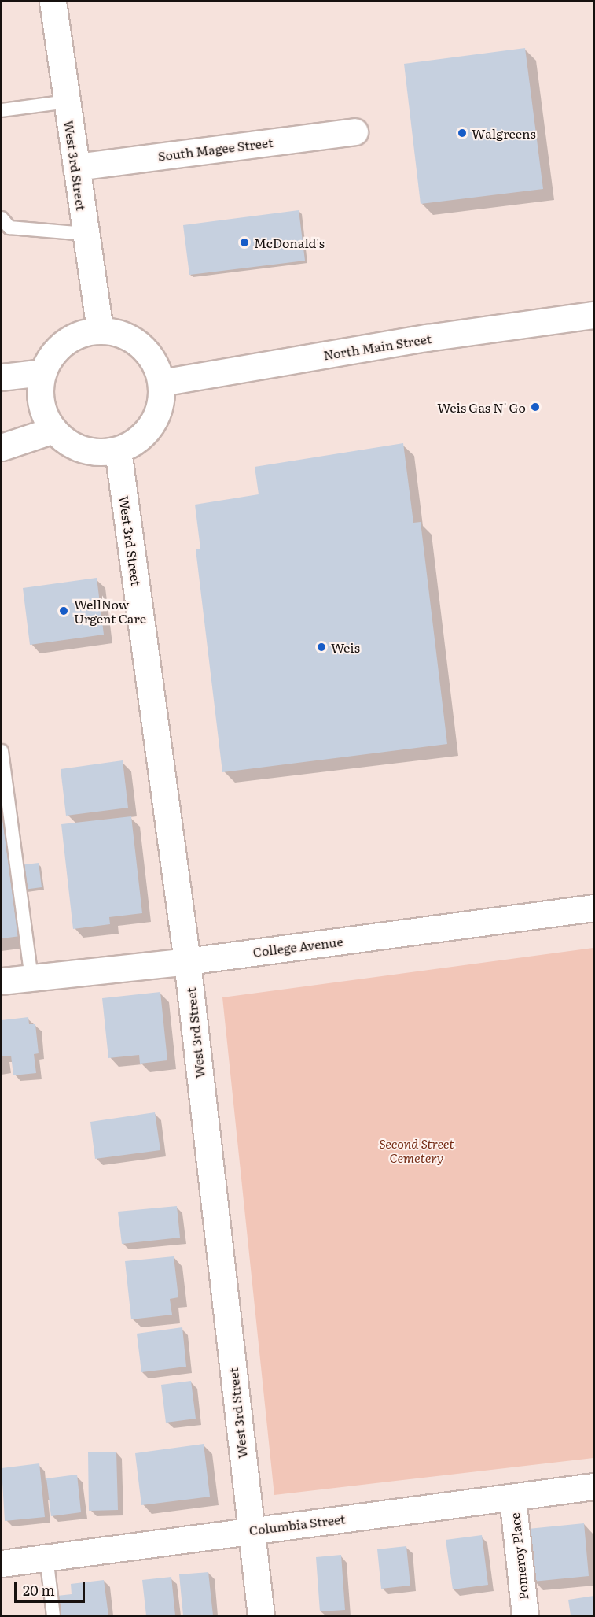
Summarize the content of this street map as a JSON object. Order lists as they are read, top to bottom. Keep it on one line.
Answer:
{"streets":{"street":["South Magee Street","West 3rd Street","North Main Street","College Avenue","Columbia Street","Pomeroy Place"]},"crossings":[["South Magee Street","West 3rd Street"],["West 3rd Street","North Main Street"],["West 3rd Street","College Avenue"],["West 3rd Street","Columbia Street"],["Columbia Street","Pomeroy Place"]],"parks":["Second Street Cemetery"],"places":["Walgreens","McDonald's","Weis Gas N' Go","WellNow Urgent Care","Weis"],"scale_bar":"20 m"}
